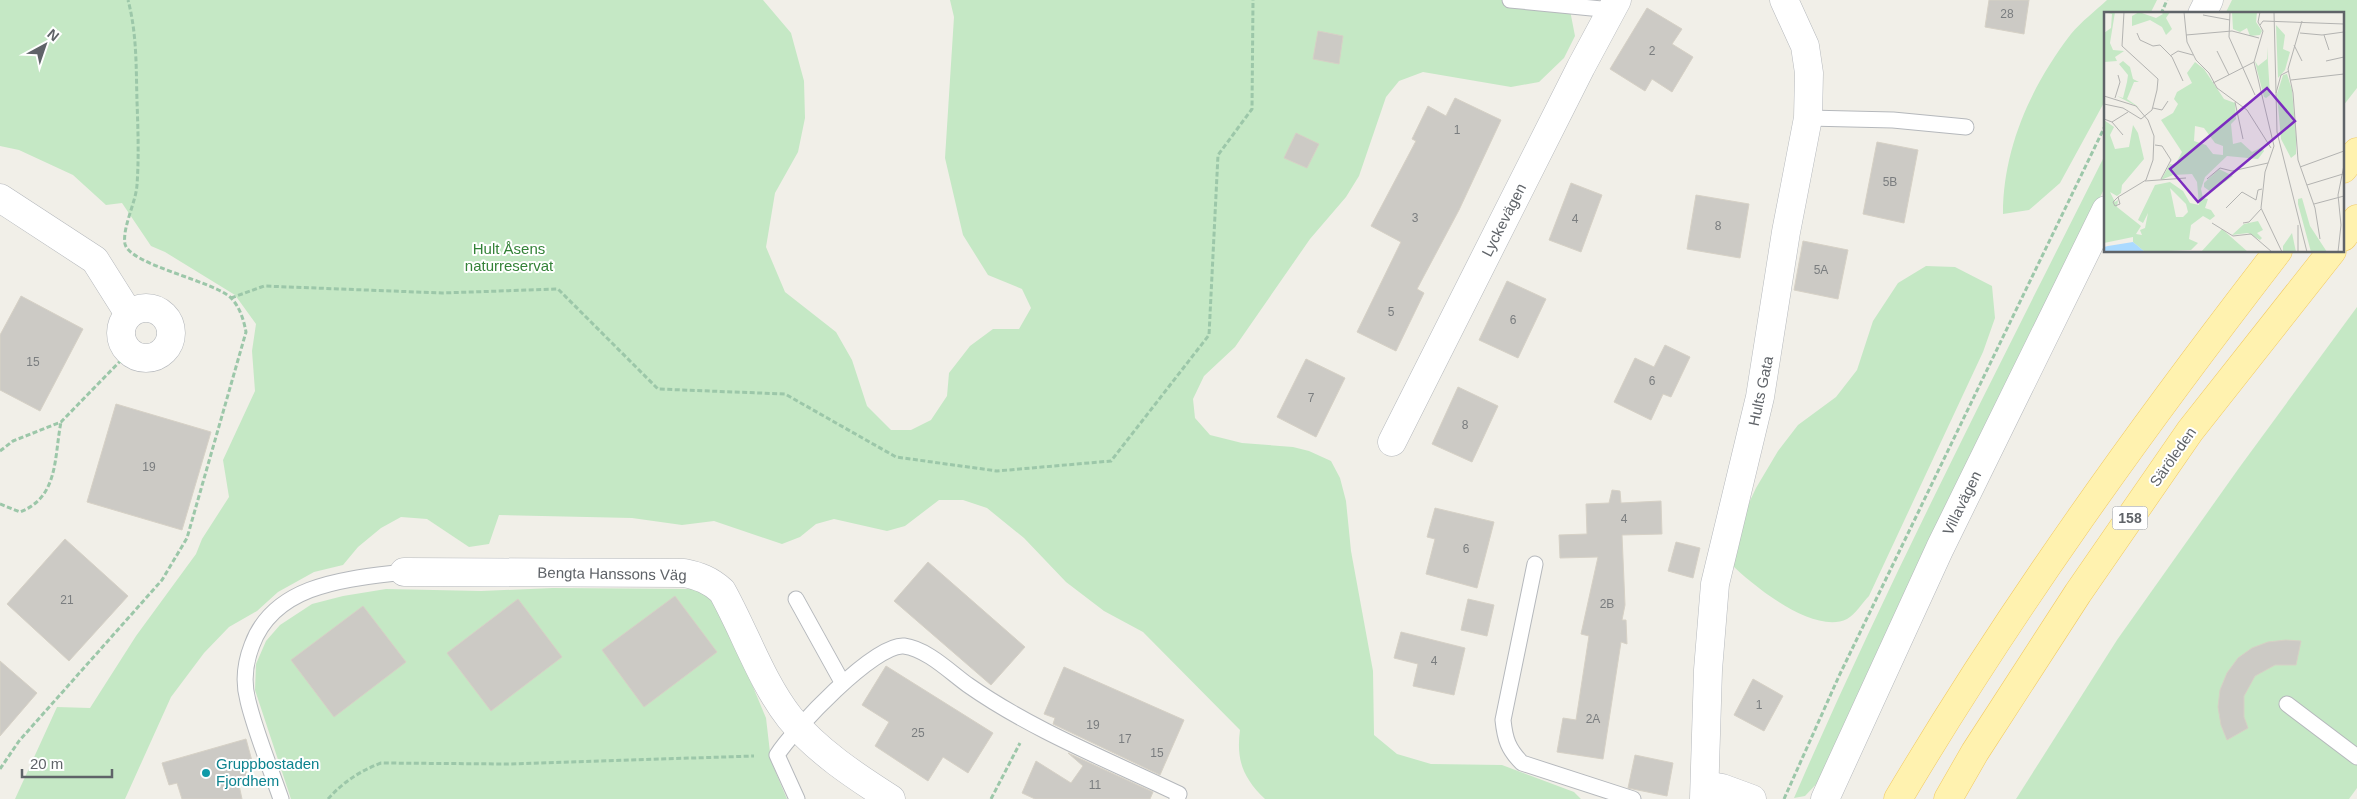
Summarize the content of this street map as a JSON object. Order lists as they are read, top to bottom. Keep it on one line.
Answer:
{"streets":{"main road":["Säröleden","158"],"street":["Lyckevägen","Hults Gata","Villavägen","Bengta Hanssons Väg"]},"parks":["Hult Åsens naturreservat"],"places":["Gruppbostaden Fjordhem"],"house_numbers":["28","2","1","5B","3","4","8","5A","5","6","15","6","7","8","19","4","6","21","2B","4","1","2A","19","25","17","15","11"],"scale_bar":"20 m","north":"top right"}
